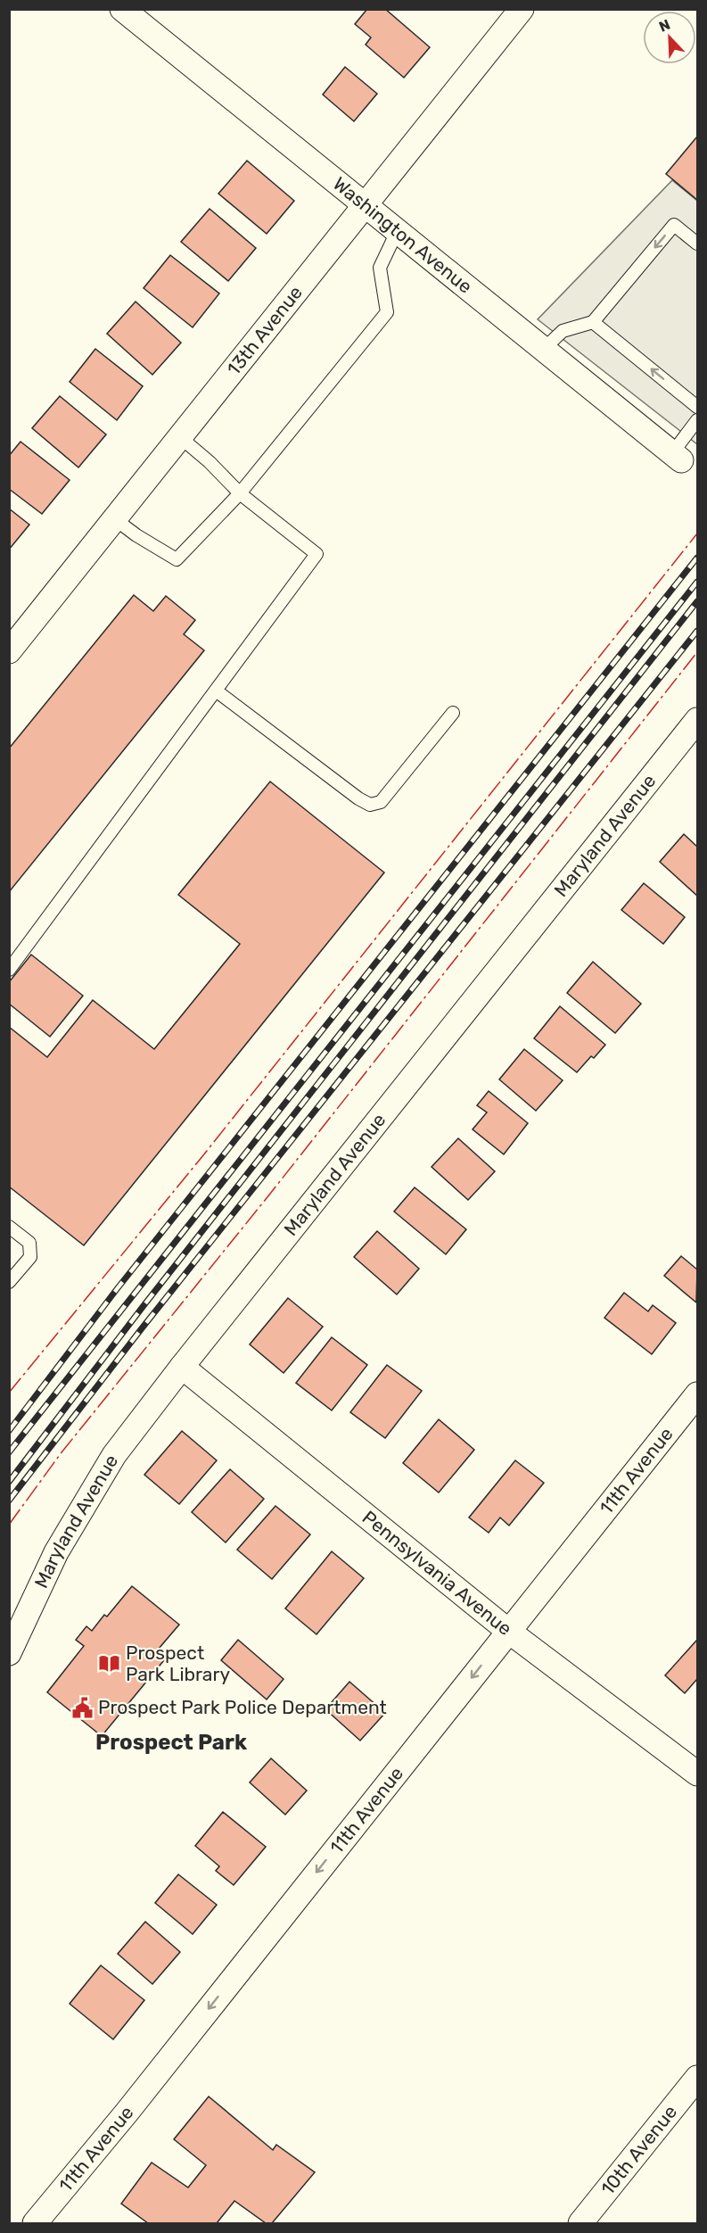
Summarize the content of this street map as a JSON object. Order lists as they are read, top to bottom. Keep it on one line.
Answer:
{"streets":{"street":["Washington Avenue","13th Avenue","Maryland Avenue","11th Avenue","Pennsylvania Avenue","10th Avenue"]},"crossings":[["Washington Avenue","13th Avenue"],["Maryland Avenue","Pennsylvania Avenue"],["11th Avenue","Pennsylvania Avenue"]],"one_way":["11th Avenue"],"districts":["Prospect Park"],"places":{"library":["Prospect Park Library"],"public building":["Prospect Park Police Department"]},"north":"top left"}
